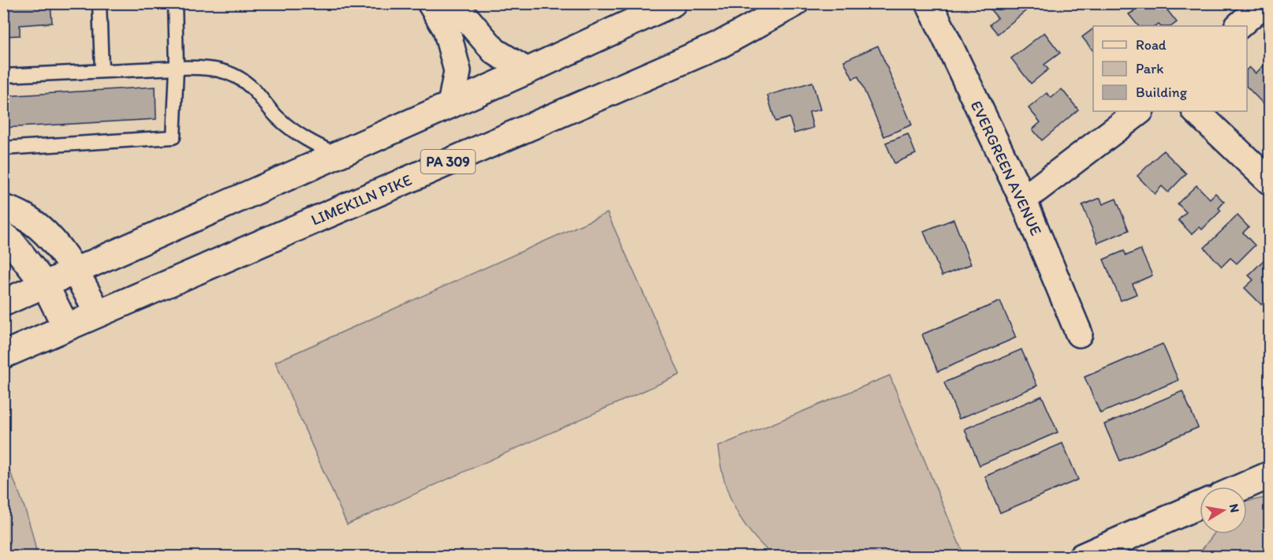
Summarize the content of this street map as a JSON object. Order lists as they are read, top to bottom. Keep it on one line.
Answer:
{"streets":{"main road":["PA 309","EVERGREEN AVENUE","LIMEKILN PIKE"]},"crossings":[["PA 309","LIMEKILN PIKE"]],"legend":["Road","Park","Building"],"north":"right"}
